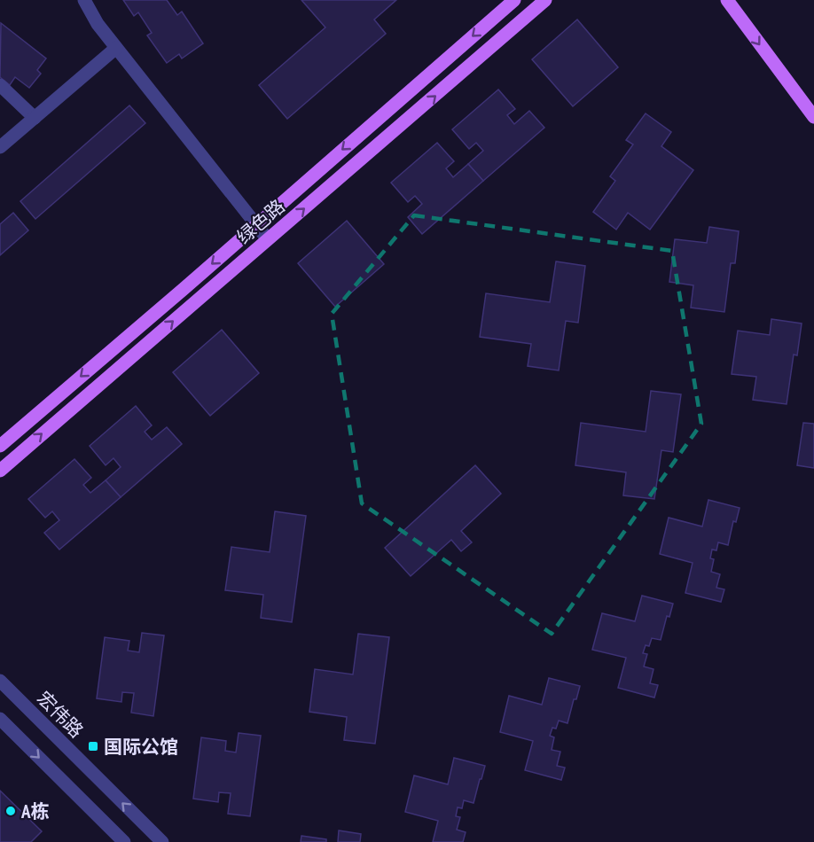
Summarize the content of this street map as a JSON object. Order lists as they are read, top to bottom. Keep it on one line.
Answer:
{"streets":{"main road":["绿色路"],"street":["宏伟路"]},"places":{"transit":["国际公馆"],"other":["A栋"]}}
